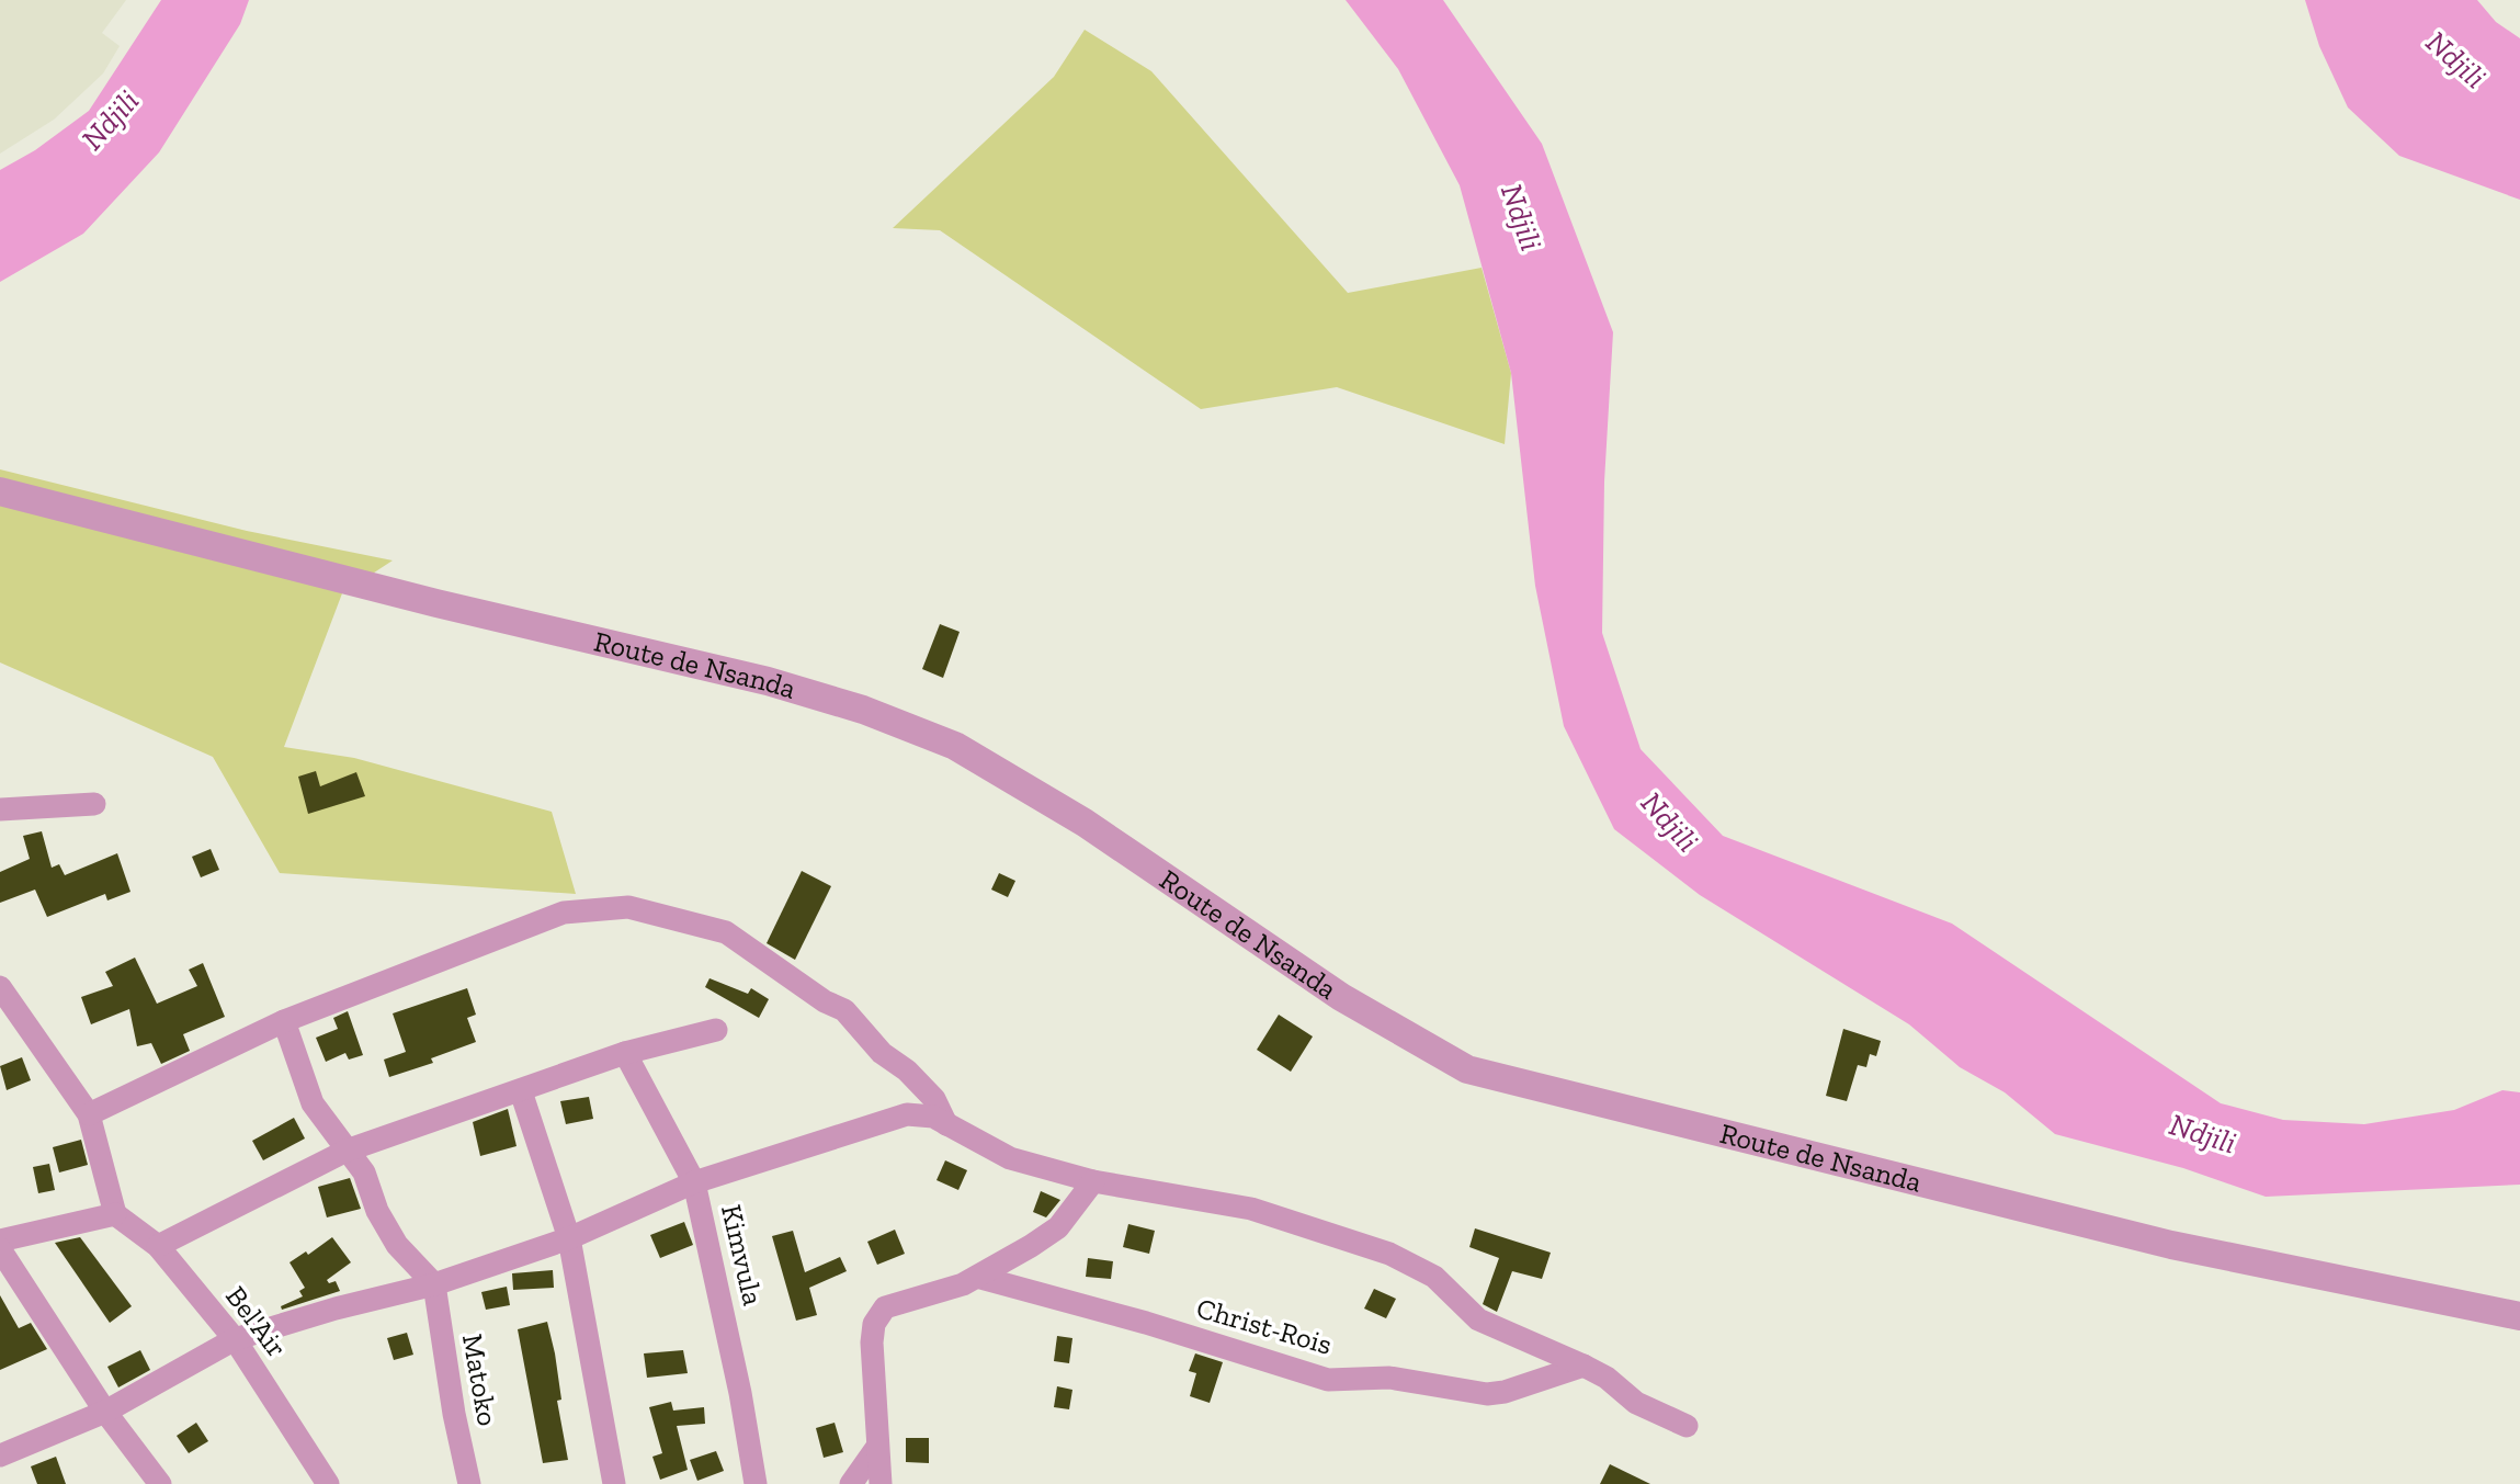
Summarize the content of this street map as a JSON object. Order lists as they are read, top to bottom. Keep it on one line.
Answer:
{"streets":{"street":["Route de Nsanda","Kimvula","Bel'Air","Christ-Rois","Matoko"]},"water":["Ndjili"]}
